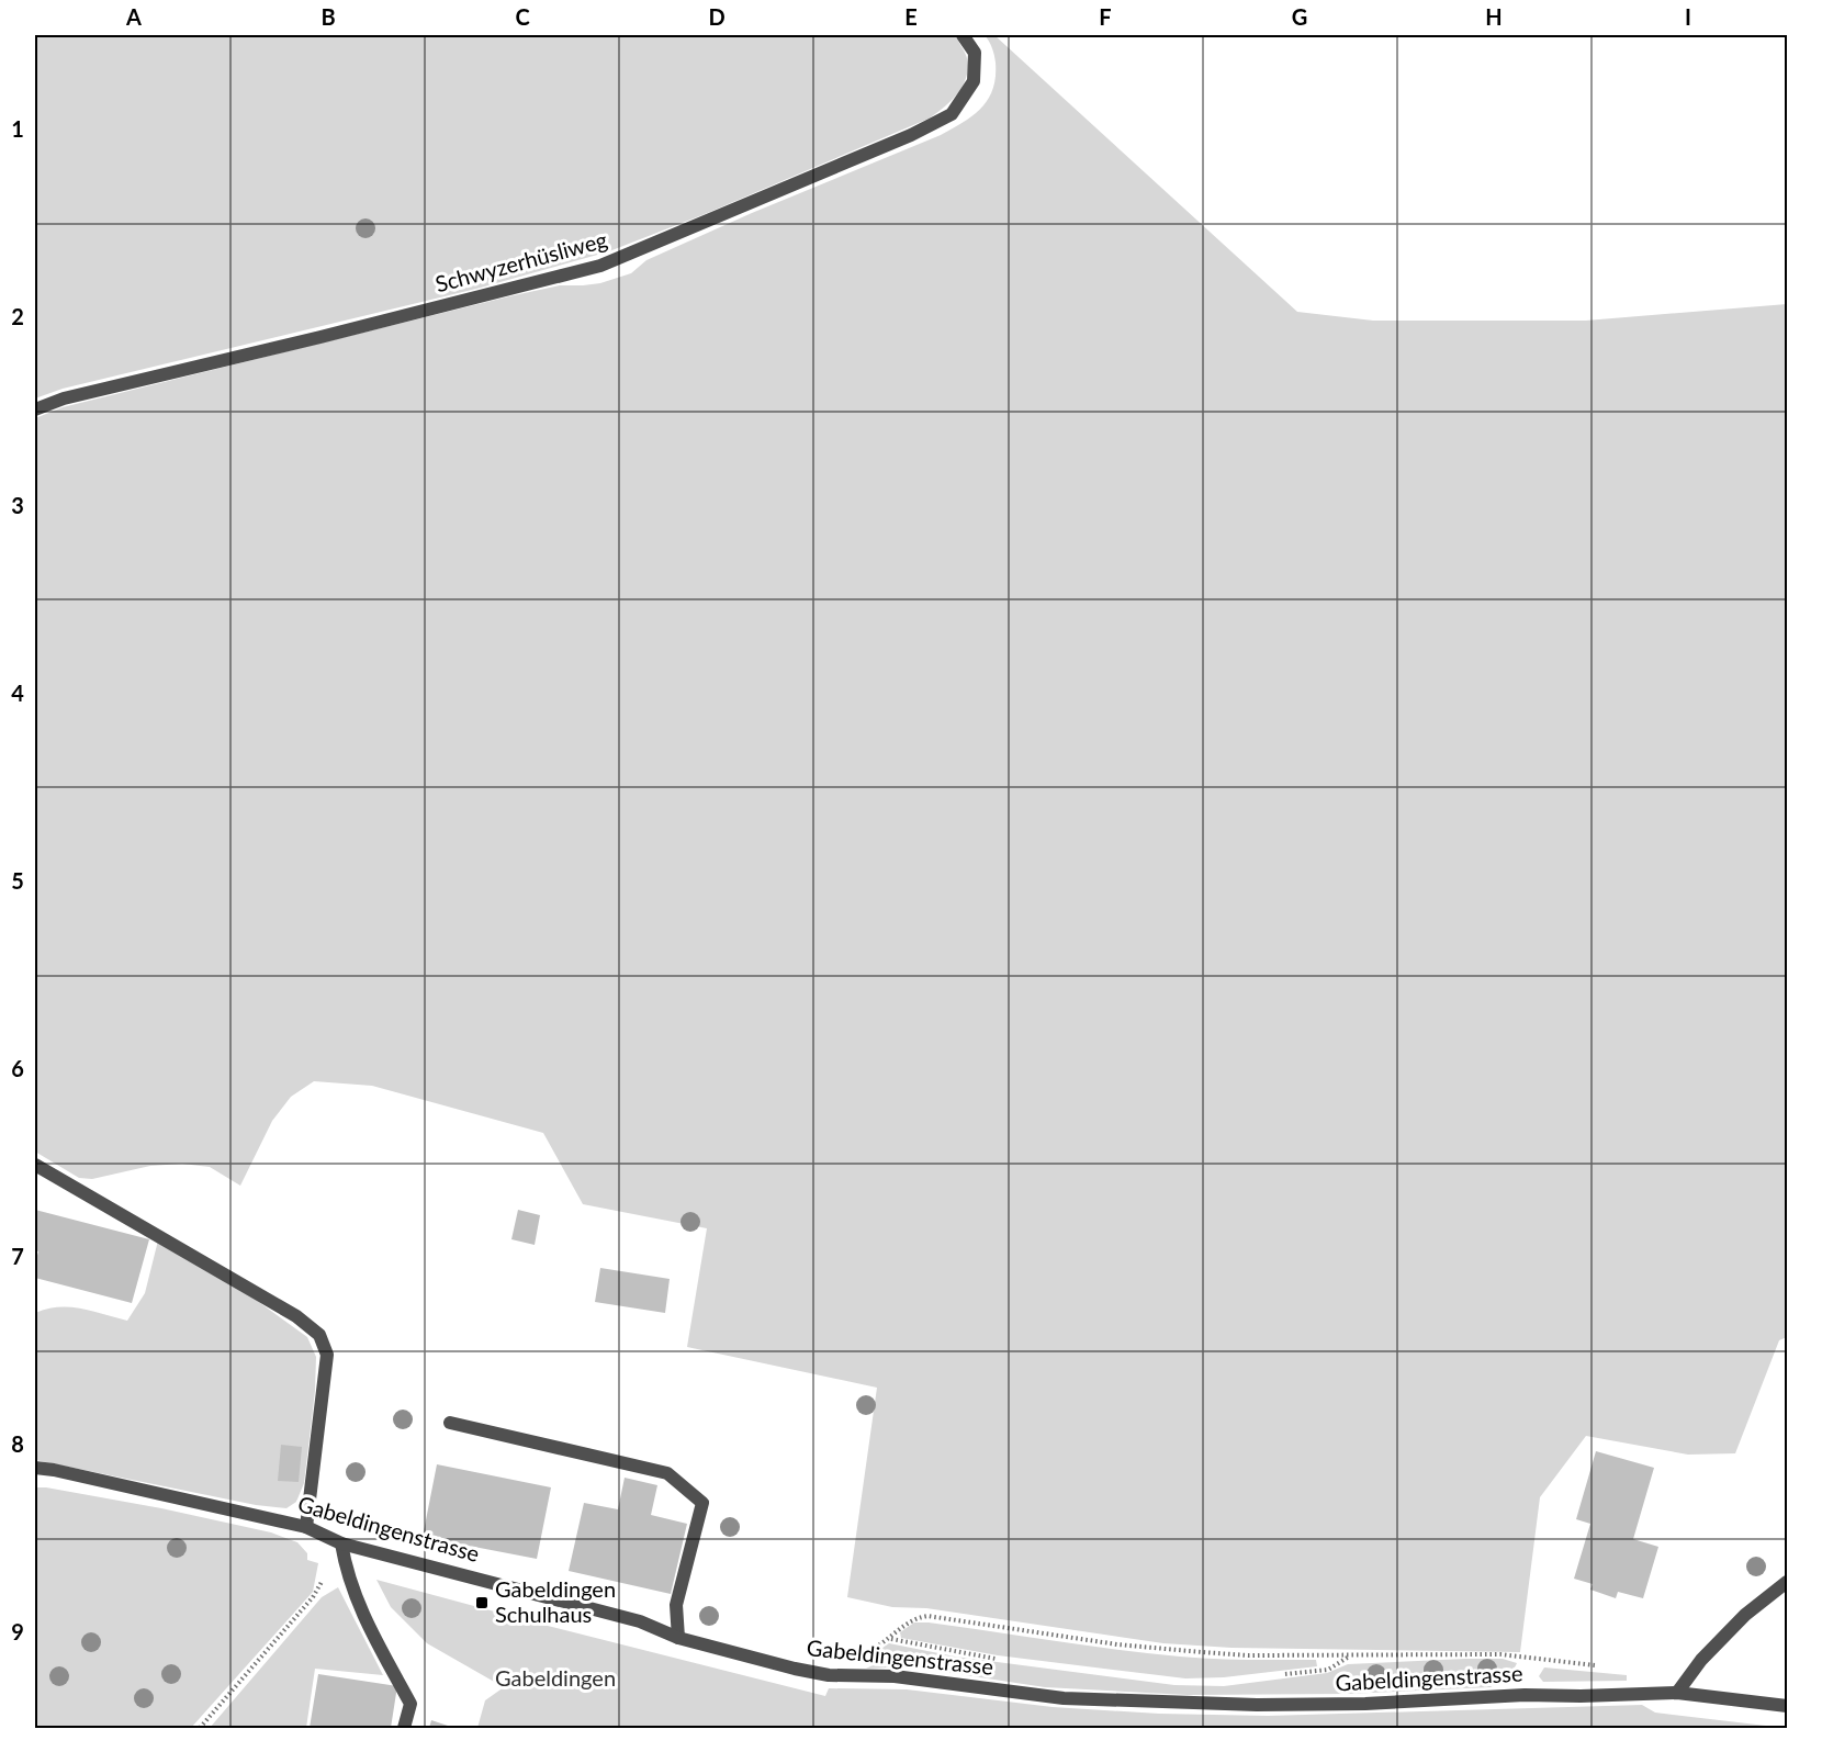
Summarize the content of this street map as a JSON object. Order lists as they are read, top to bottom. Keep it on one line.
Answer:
{"streets":{"street":["Schwyzerhüsliweg","Gabeldingenstrasse"]},"parks":["Gabeldingen"],"places":{"transit":["Gabeldingen Schulhaus"]},"grid":{"columns":["A","B","C","D","E","F","G","H","I"],"rows":["1","2","3","4","5","6","7","8","9"]}}
